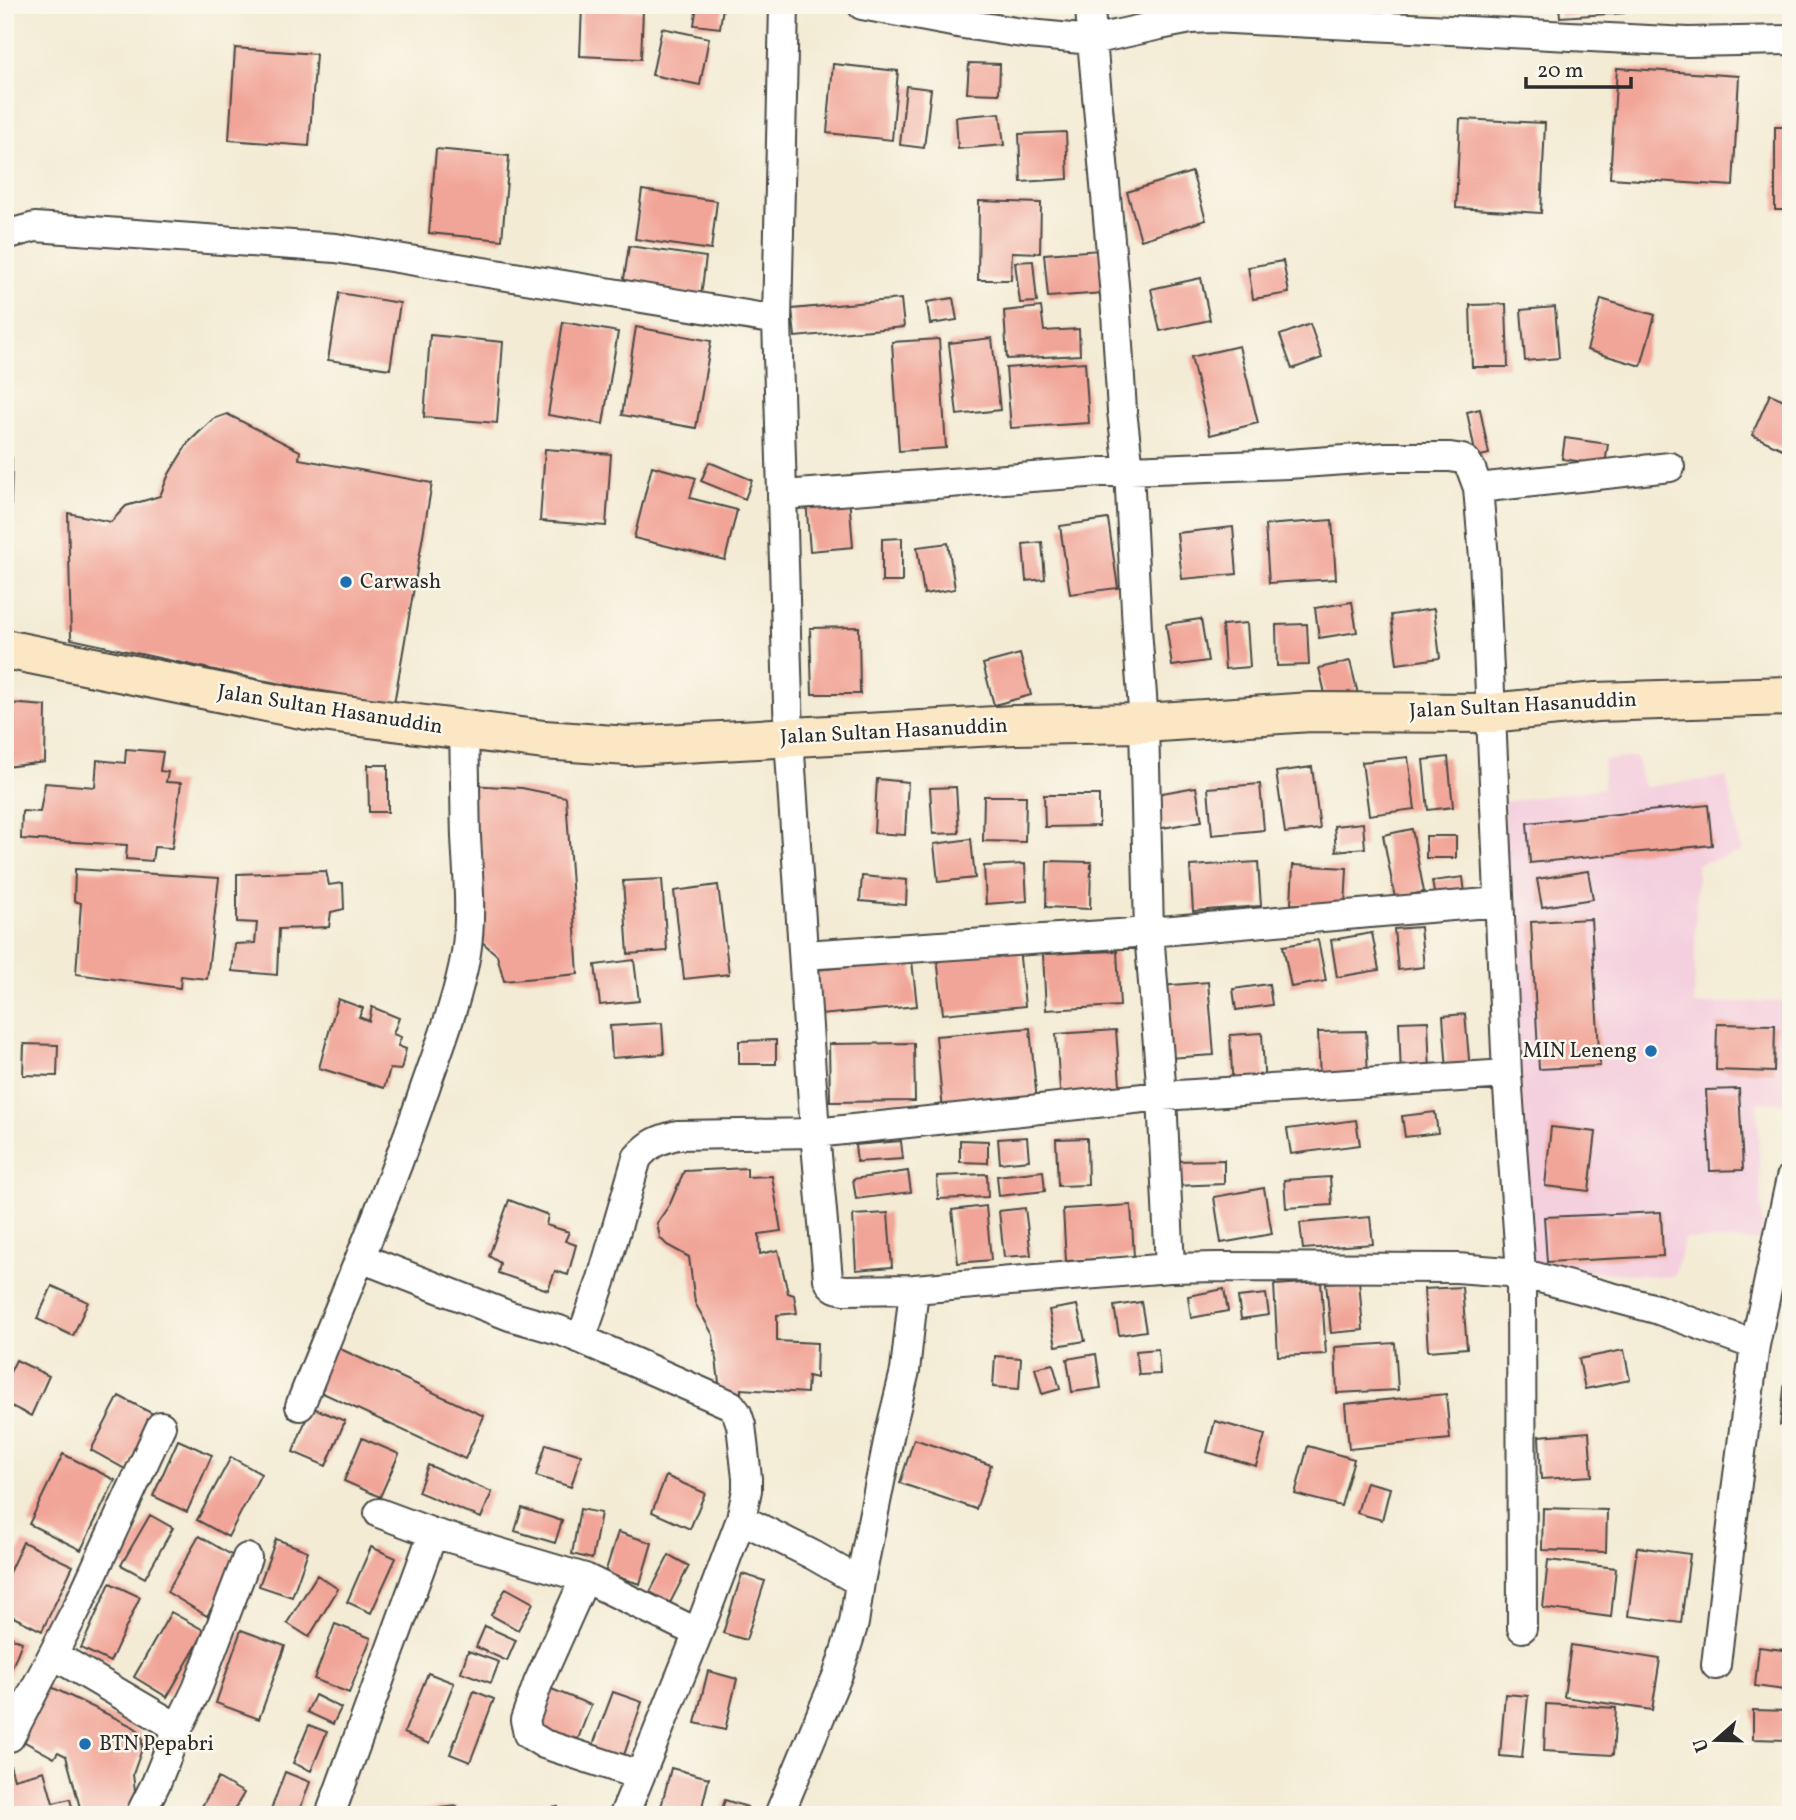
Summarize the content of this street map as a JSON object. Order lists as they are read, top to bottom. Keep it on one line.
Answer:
{"streets":{"main road":["Jalan Sultan Hasanuddin"]},"places":["Carwash","MIN Leneng","BTN Pepabri"],"scale_bar":"20 m","north":"left"}
